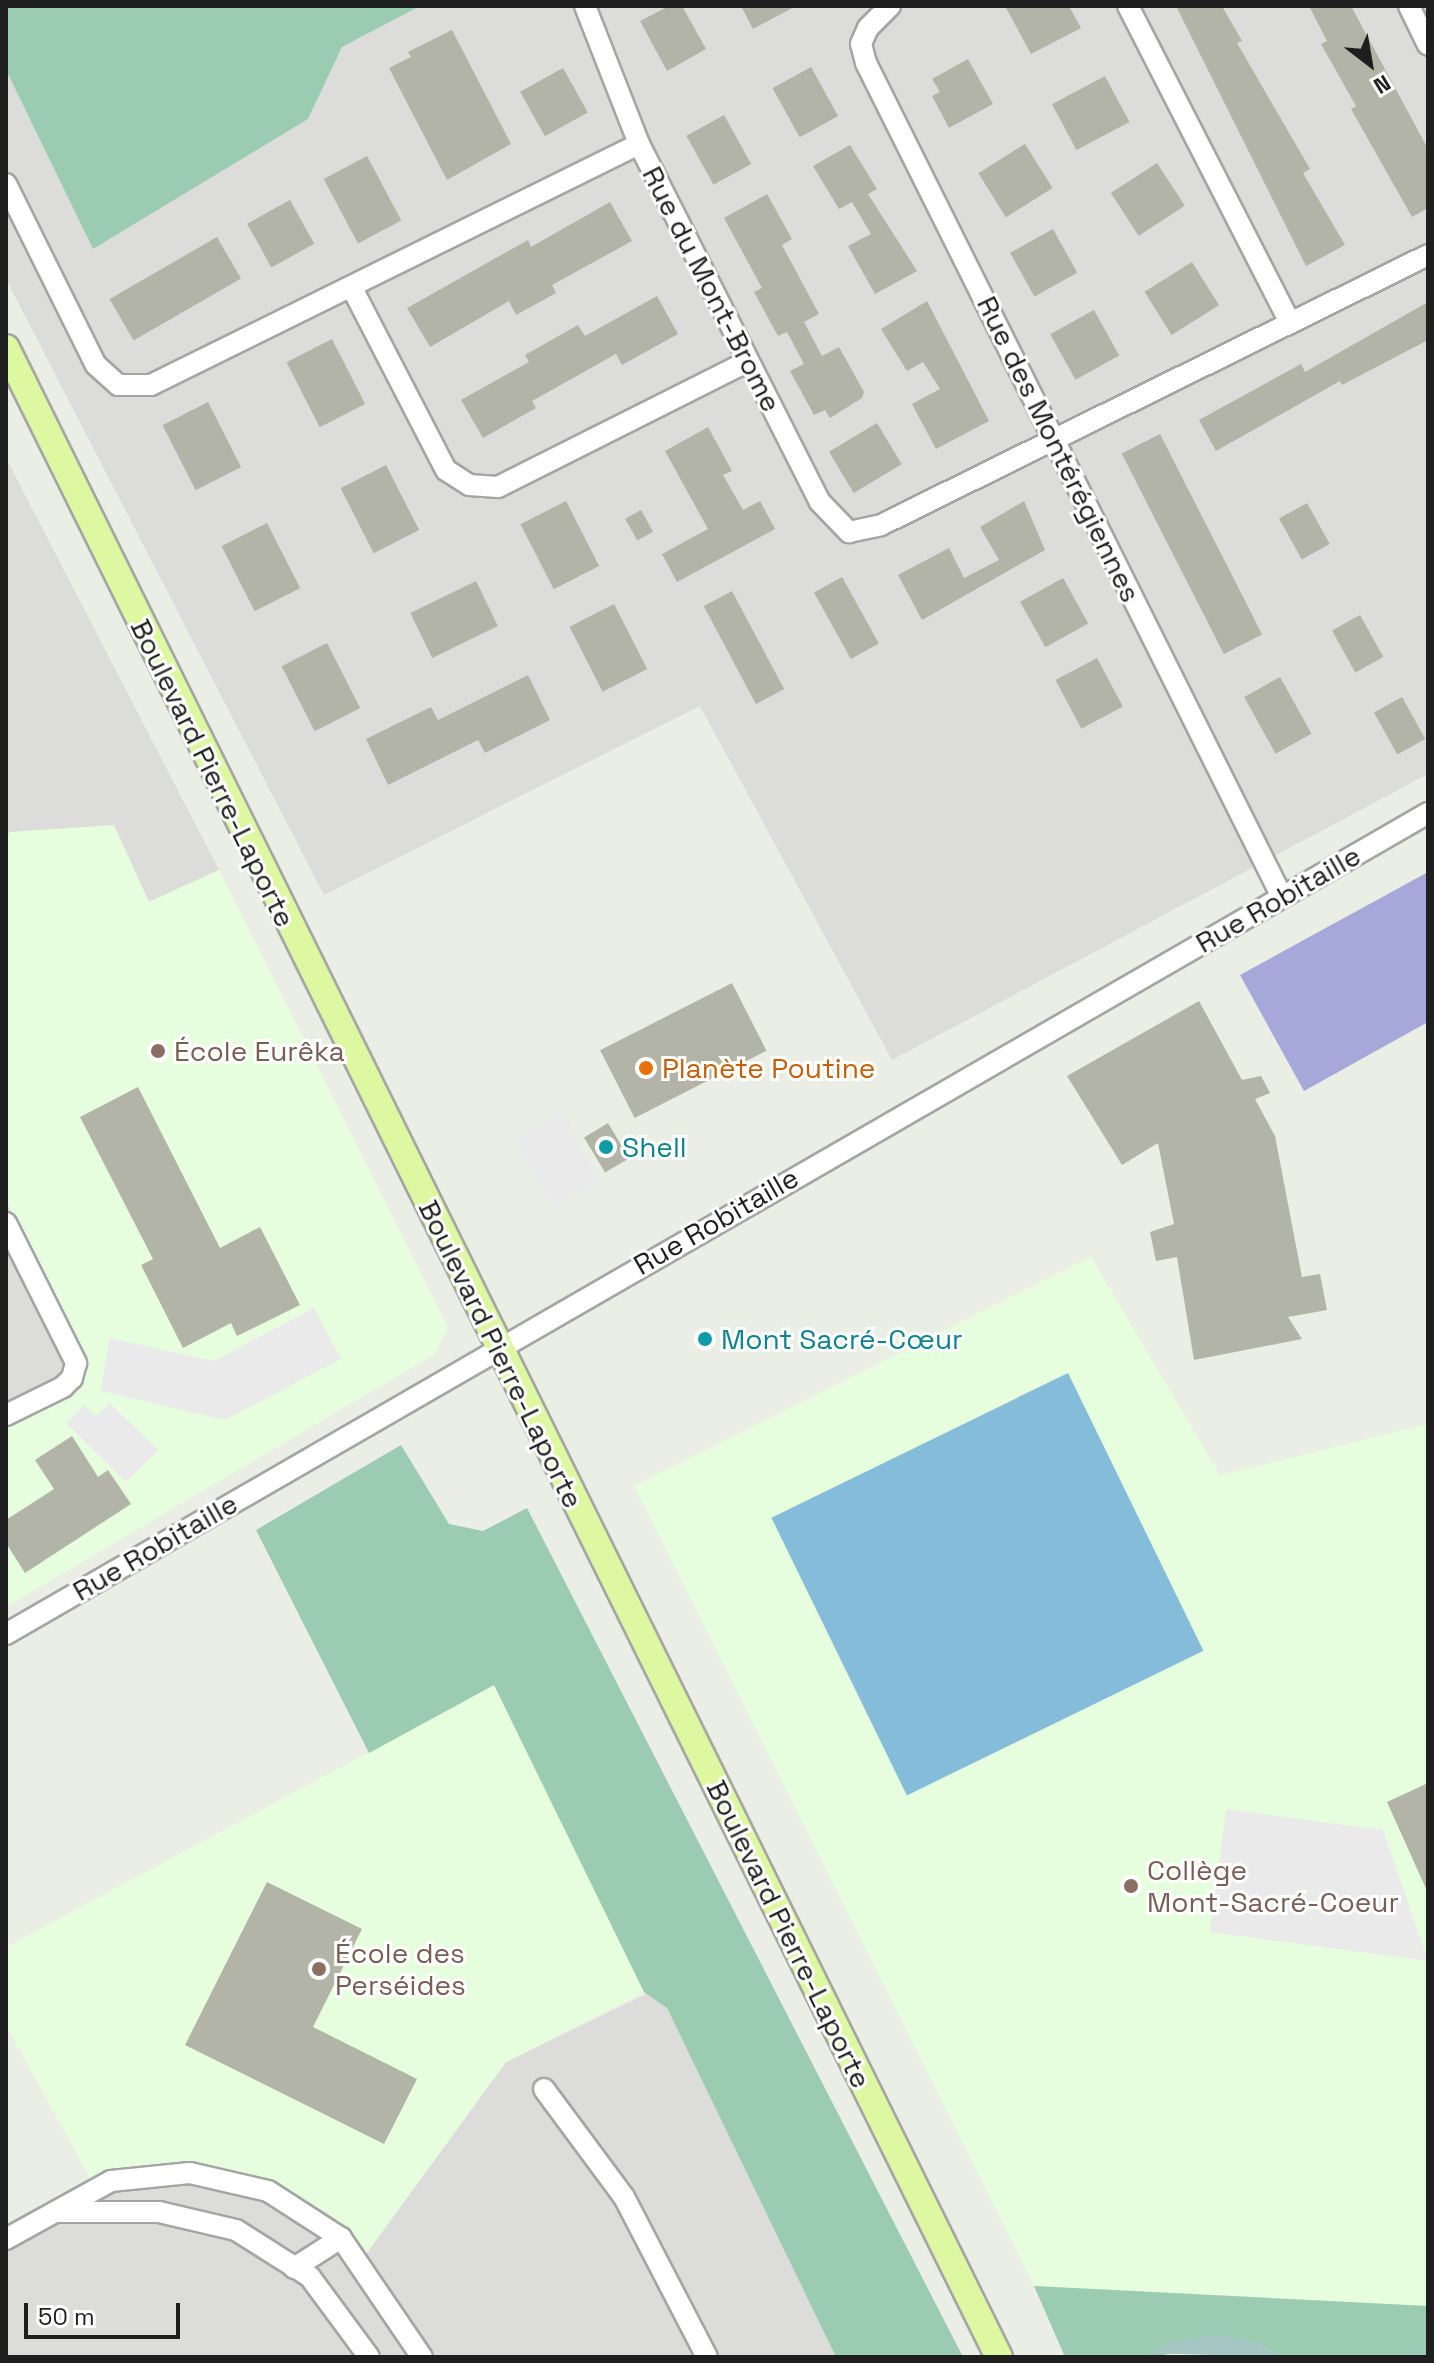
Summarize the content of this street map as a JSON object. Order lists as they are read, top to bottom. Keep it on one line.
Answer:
{"streets":{"main road":["Boulevard Pierre-Laporte"],"street":["Rue du Mont-Brome","Rue des Montérégiennes","Rue Robitaille"]},"crossings":[["Rue du Mont-Brome","Rue des Montérégiennes"],["Rue des Montérégiennes","Rue Robitaille"],["Boulevard Pierre-Laporte","Rue Robitaille"]],"places":["École Eurêka","Planète Poutine","Shell","Mont Sacré-Cœur","Collège Mont-Sacré-Coeur","École des Perséides"],"scale_bar":"50 m","north":"bottom right"}
